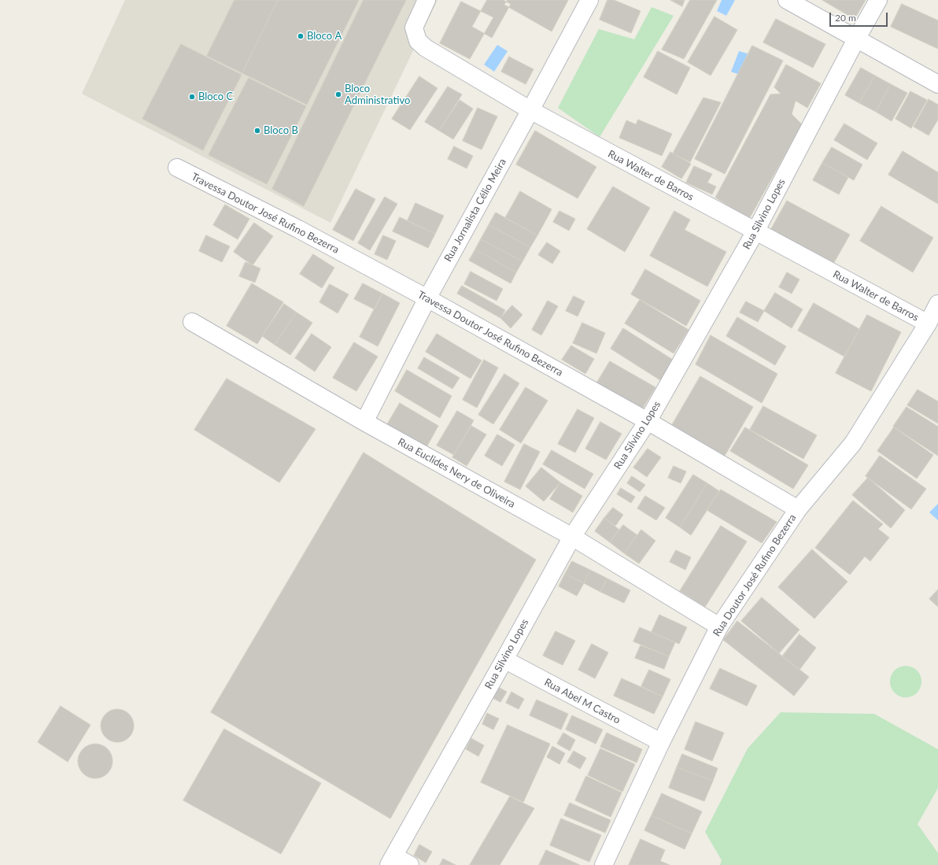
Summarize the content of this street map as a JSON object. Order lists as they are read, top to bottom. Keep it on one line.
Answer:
{"streets":{"street":["Rua Walter de Barros","Rua Jornalista Célio Meira","Travessa Doutor José Rufino Bezerra","Rua Silvino Lopes","Rua Euclides Nery de Oliveira","Rua Doutor José Rufino Bezerra","Rua Abel M Castro"]},"crossings":[["Rua Walter de Barros","Rua Jornalista Célio Meira"],["Rua Walter de Barros","Rua Silvino Lopes"],["Rua Walter de Barros","Rua Doutor José Rufino Bezerra"],["Rua Jornalista Célio Meira","Travessa Doutor José Rufino Bezerra"],["Rua Jornalista Célio Meira","Rua Euclides Nery de Oliveira"],["Travessa Doutor José Rufino Bezerra","Rua Silvino Lopes"],["Travessa Doutor José Rufino Bezerra","Rua Doutor José Rufino Bezerra"],["Rua Silvino Lopes","Rua Euclides Nery de Oliveira"],["Rua Silvino Lopes","Rua Abel M Castro"],["Rua Euclides Nery de Oliveira","Rua Doutor José Rufino Bezerra"],["Rua Doutor José Rufino Bezerra","Rua Abel M Castro"]],"places":["Bloco A","Bloco Administrativo","Bloco C","Bloco B"],"scale_bar":"20 m"}
